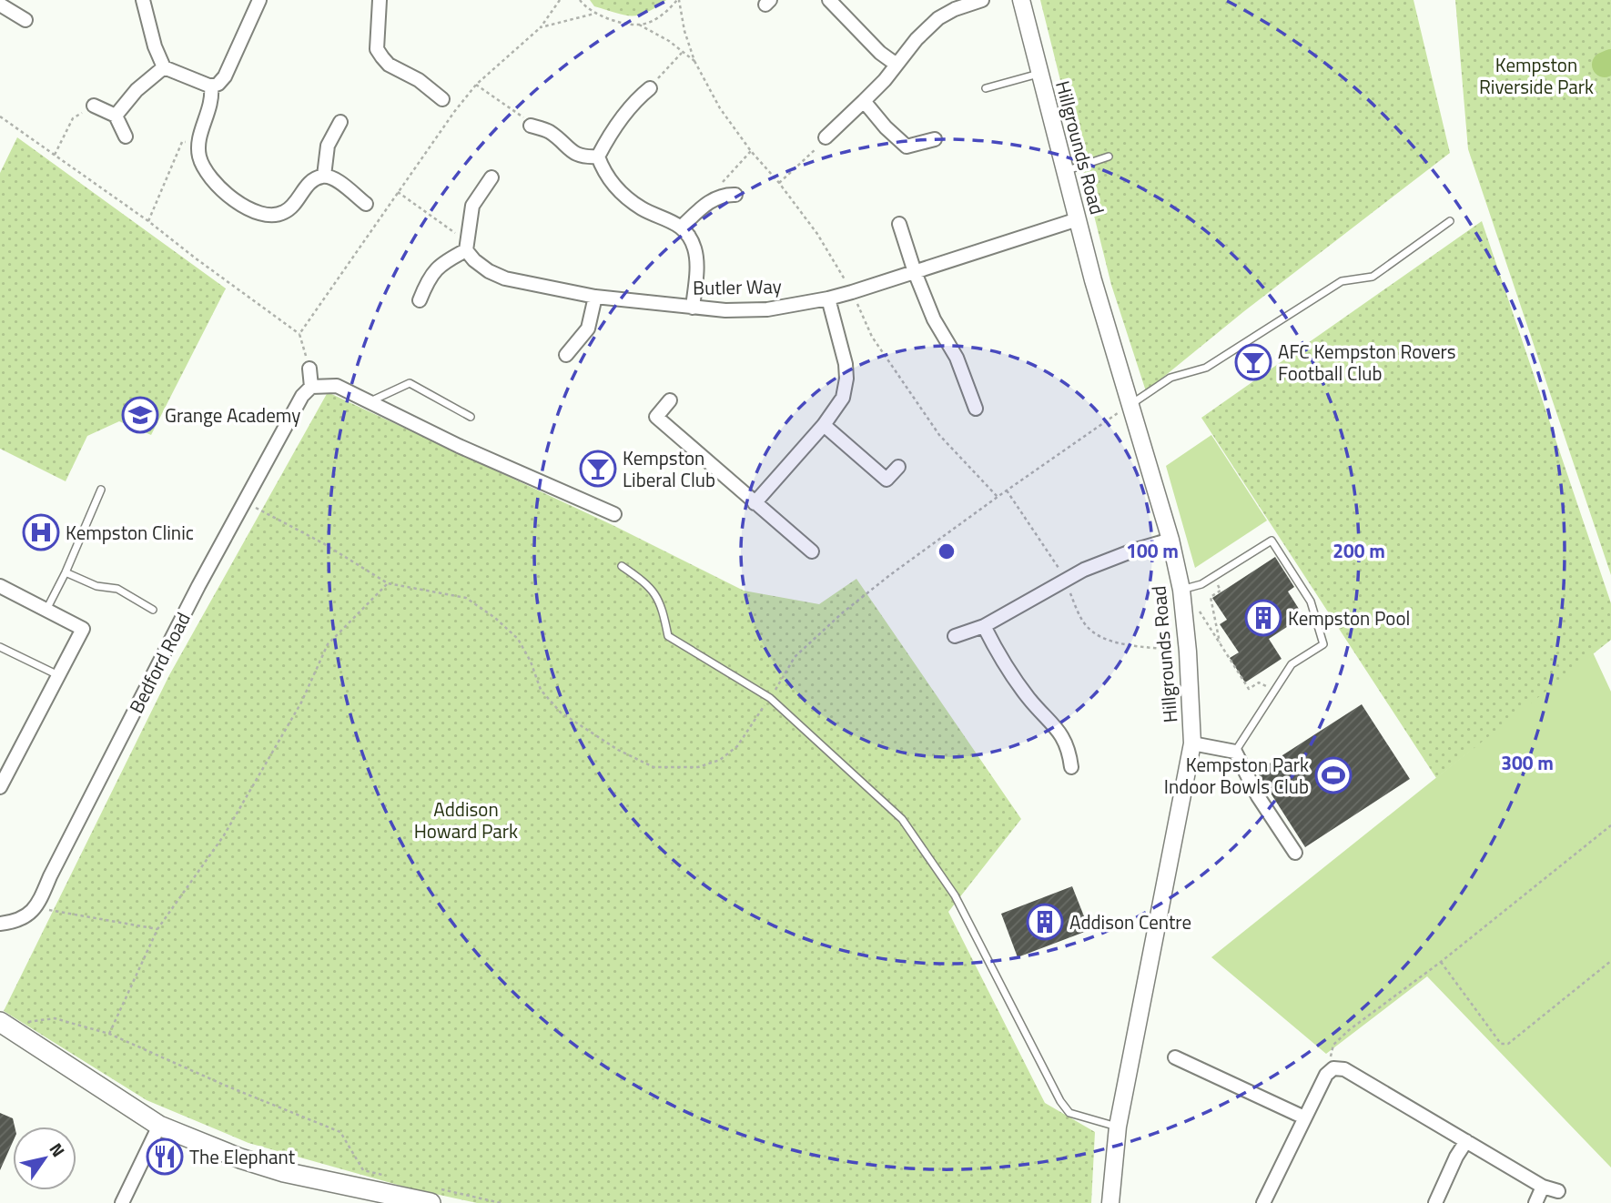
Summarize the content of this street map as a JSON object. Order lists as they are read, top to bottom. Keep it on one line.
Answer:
{"streets":{"street":["Hillgrounds Road","Butler Way","Bedford Road"]},"crossings":[["Hillgrounds Road","Butler Way"]],"parks":["Kempston Riverside Park","Addison Howard Park"],"places":{"bar":["AFC Kempston Rovers Football Club","Kempston Liberal Club"],"school or university":["Grange Academy"],"hospital":["Kempston Clinic"],"building":["Kempston Pool","Addison Centre"],"sports":["Kempston Park Indoor Bowls Club"],"restaurant":["The Elephant"]},"north":"top right","rings":["100 m","200 m","300 m"]}
